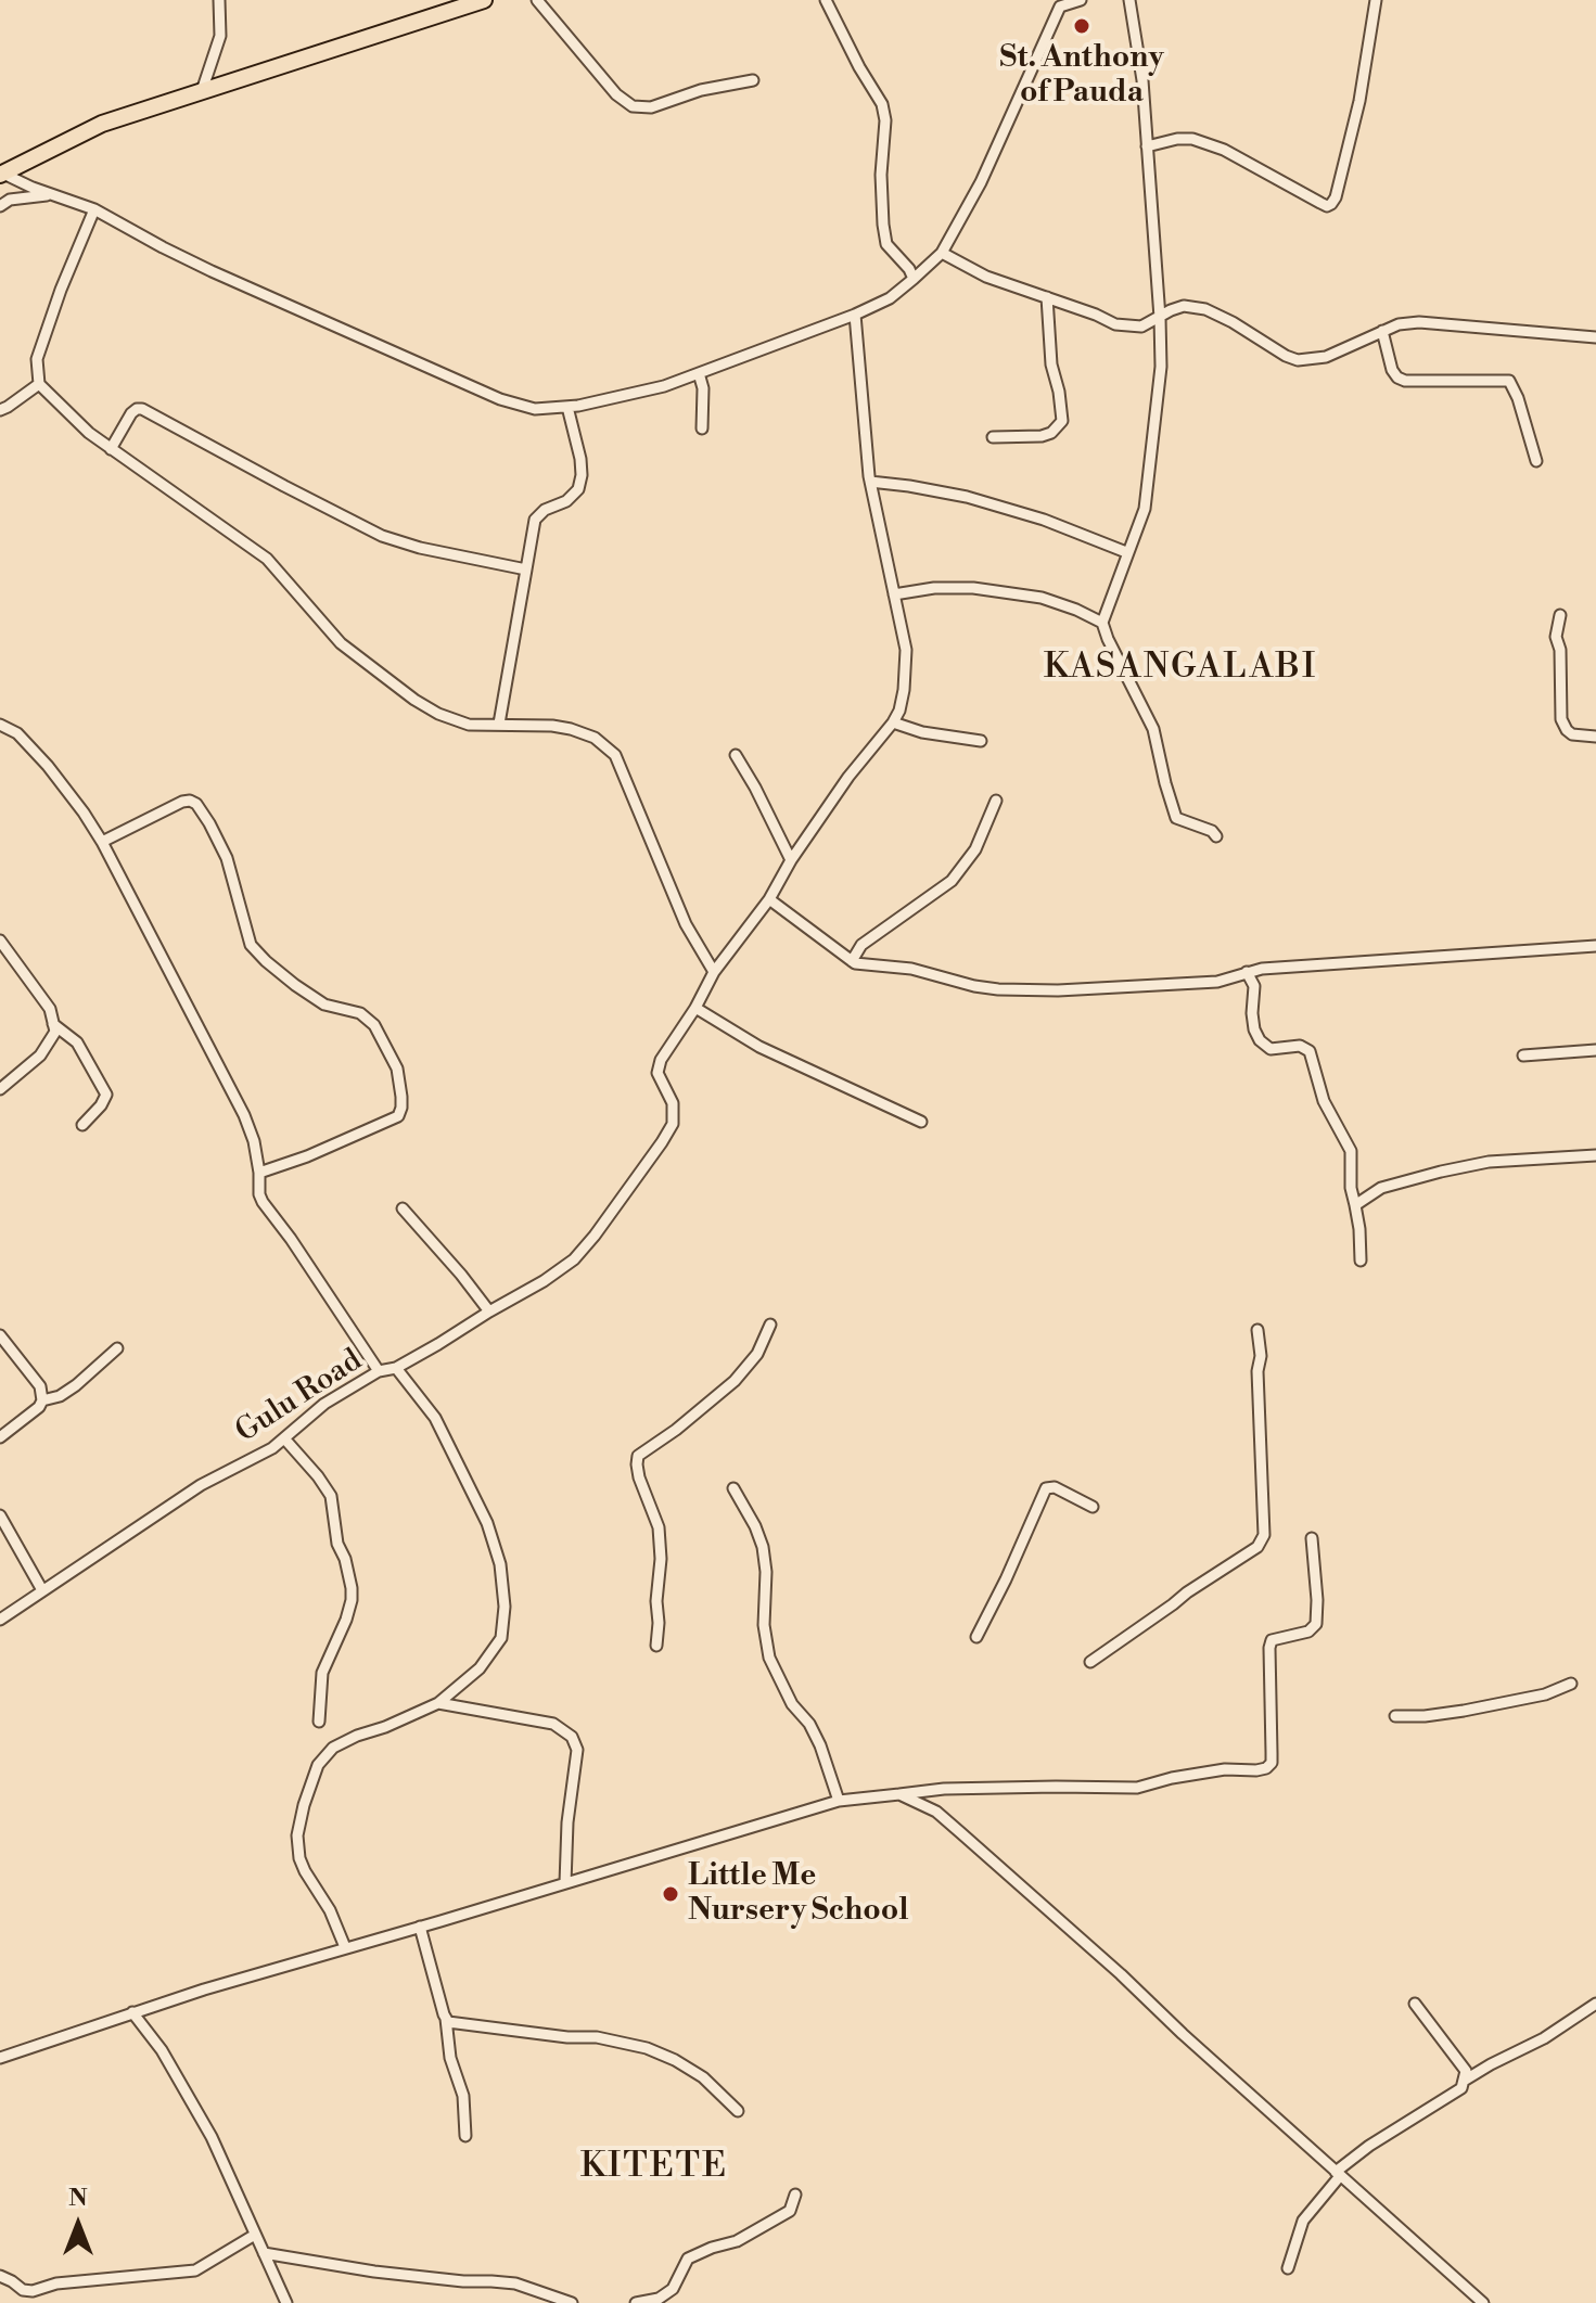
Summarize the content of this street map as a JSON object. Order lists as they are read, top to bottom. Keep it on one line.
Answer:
{"streets":{"street":["Gulu Road"]},"districts":["KASANGALABI","KITETE"],"places":["St. Anthony of Pauda","Little Me Nursery School"],"north":"top"}
